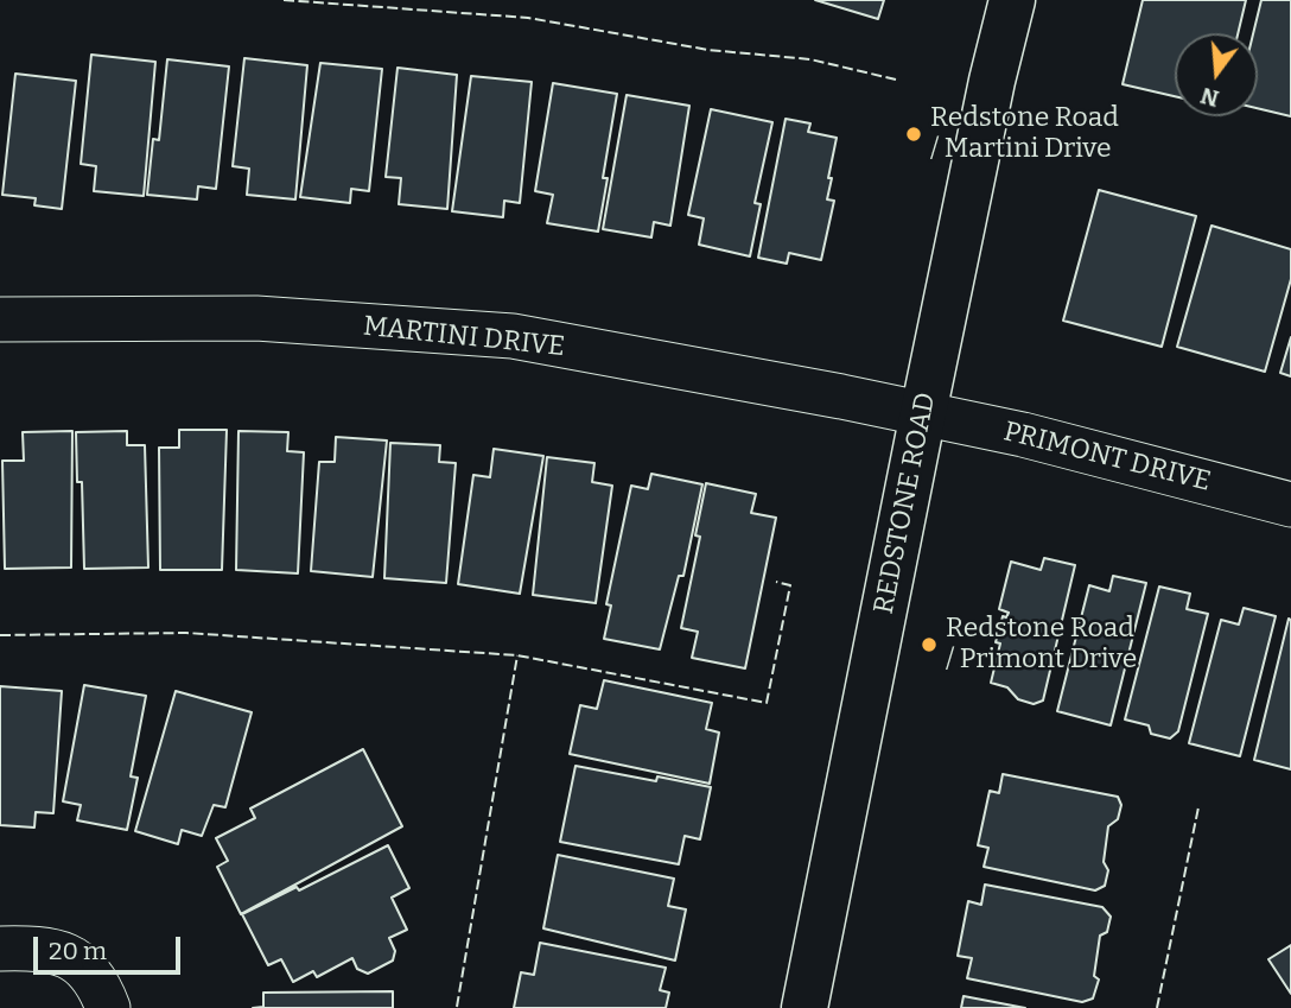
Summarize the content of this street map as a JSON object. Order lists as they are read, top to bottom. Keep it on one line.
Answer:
{"streets":{"street":["MARTINI DRIVE","PRIMONT DRIVE","REDSTONE ROAD"]},"crossings":[["MARTINI DRIVE","PRIMONT DRIVE"],["MARTINI DRIVE","REDSTONE ROAD"],["PRIMONT DRIVE","REDSTONE ROAD"]],"places":["Redstone Road / Martini Drive","Redstone Road / Primont Drive"],"scale_bar":"20 m","north":"bottom"}
